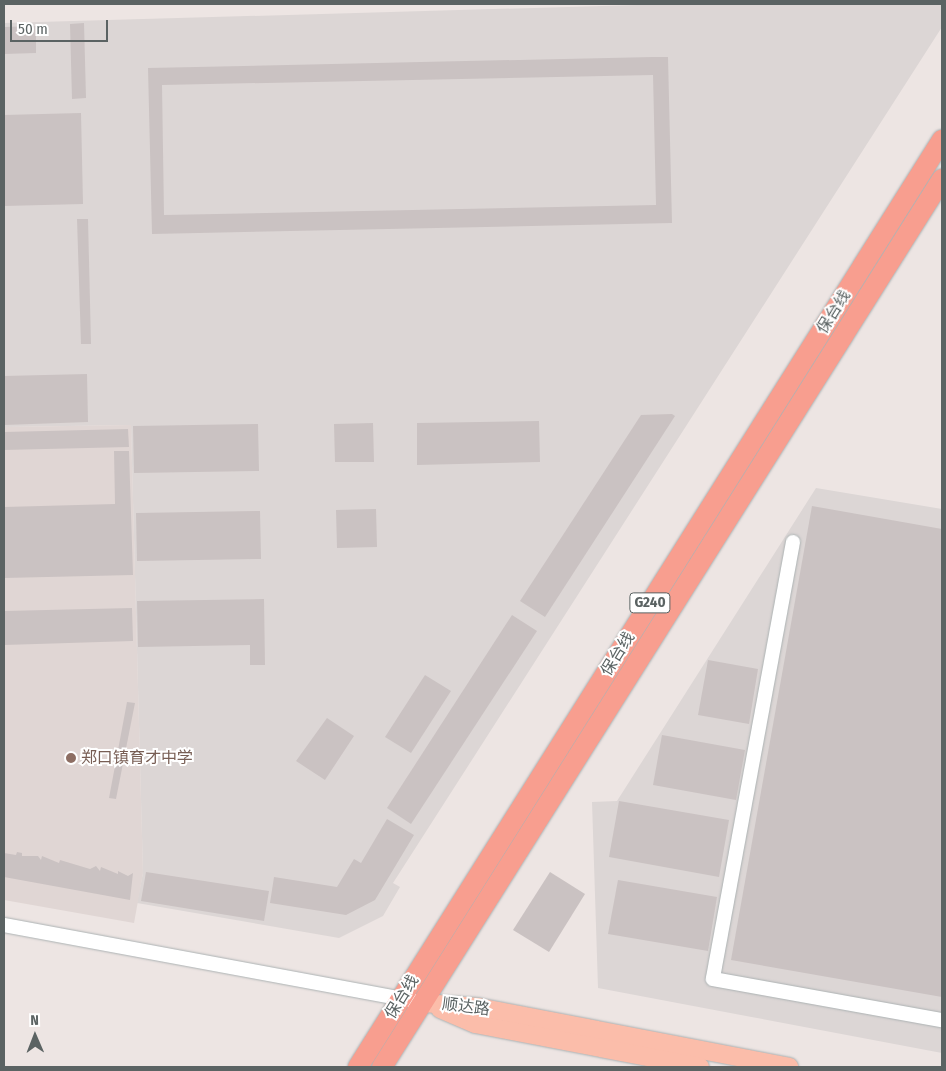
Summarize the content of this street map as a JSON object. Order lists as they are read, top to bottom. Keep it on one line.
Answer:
{"streets":{"highway":["保台线","G240"],"main road":["顺达路"]},"crossings":[["保台线","顺达路"]],"places":["郑口镇育才中学"],"scale_bar":"50 m","north":"top"}
